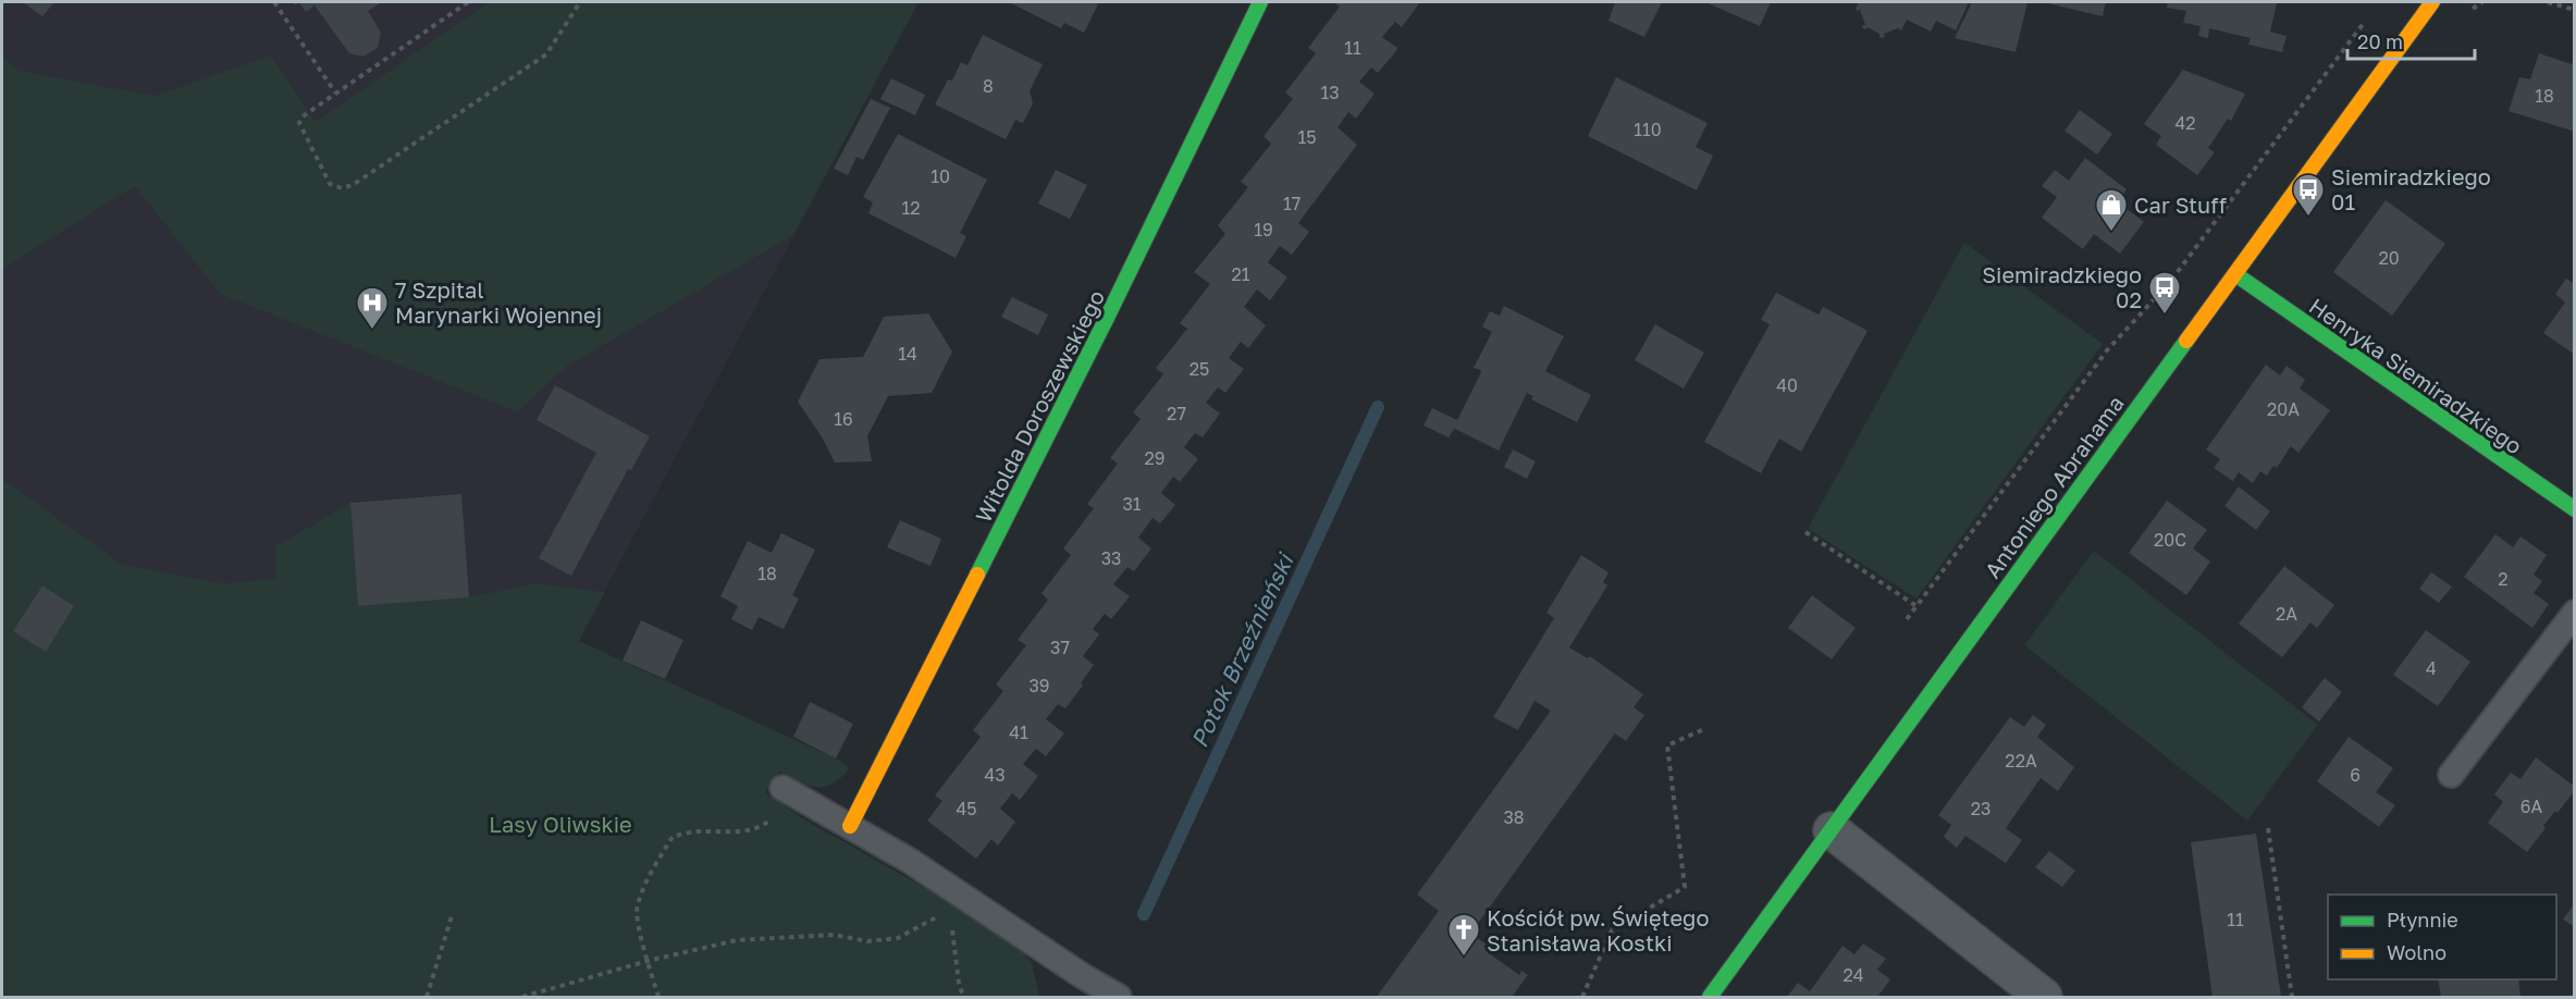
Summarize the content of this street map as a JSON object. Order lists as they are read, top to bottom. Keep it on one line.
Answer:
{"streets":{"street":["Henryka Siemiradzkiego","Witolda Doroszewskiego","Antoniego Abrahama"]},"crossings":[["Henryka Siemiradzkiego","Antoniego Abrahama"]],"water":["Potok Brzeźnieński"],"parks":["Lasy Oliwskie"],"places":{"bus stop":["Siemiradzkiego 01","Siemiradzkiego 02"],"shop":["Car Stuff"],"hospital":["7 Szpital Marynarki Wojennej"],"church":["Kościół pw. Świętego Stanisława Kostki"]},"house_numbers":["11","8","13","18","42","110","15","10","17","12","19","20","21","14","25","40","20A","27","16","29","31","20C","33","18","2","2A","37","4","39","41","22A","43","6","6A","45","23","38","11","24"],"legend":["Płynnie","Wolno"],"scale_bar":"20 m"}
